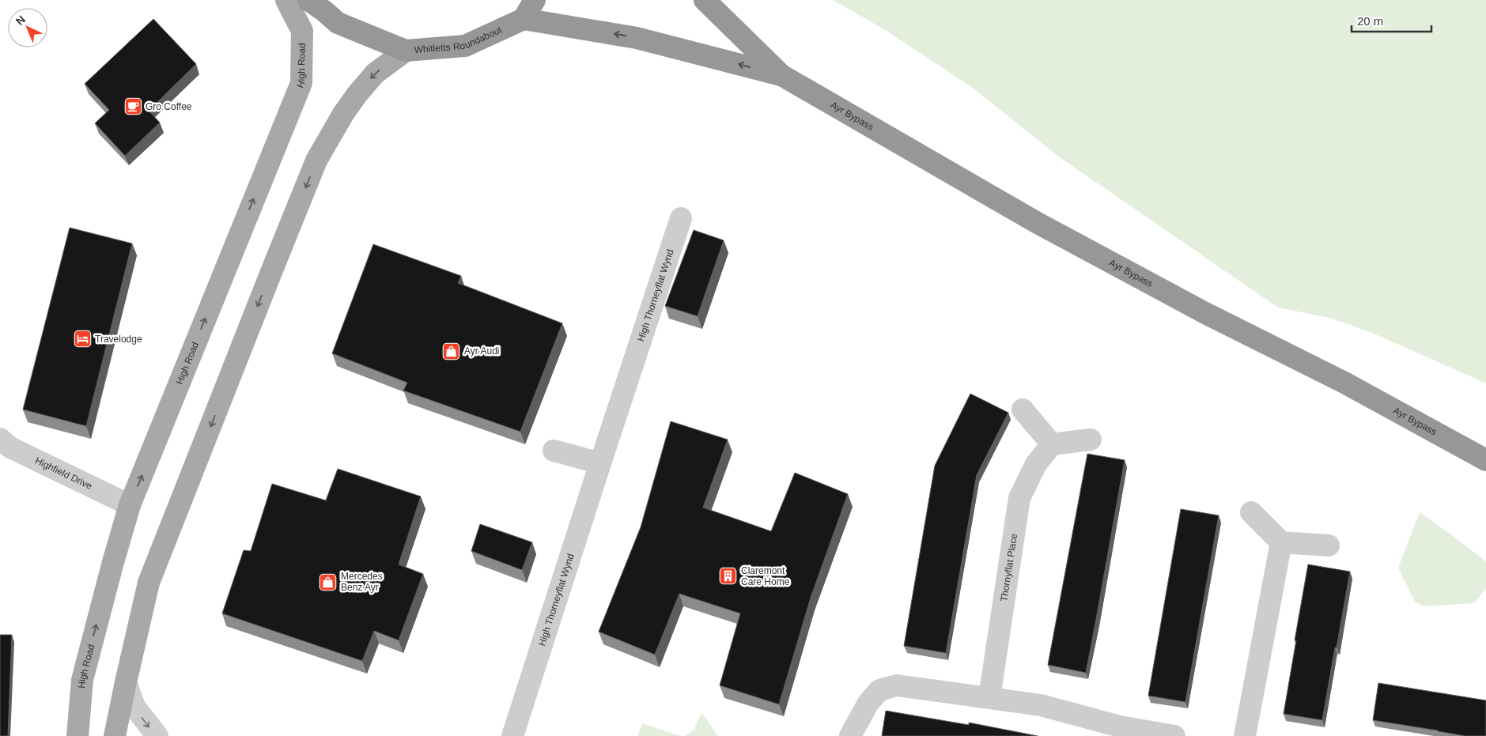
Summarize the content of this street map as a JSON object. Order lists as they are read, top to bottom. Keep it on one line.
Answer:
{"streets":{"highway":["Whitletts Roundabout","Ayr Bypass"],"main road":["High Road"],"street":["High Thorneyflat Wynd","Highfield Drive","Thornyflat Place"]},"crossings":[["Whitletts Roundabout","Ayr Bypass"],["High Road","Highfield Drive"]],"places":{"cafe":["Gro Coffee"],"hotel":["Travelodge"],"shop":["Ayr Audi","Mercedes Benz Ayr"],"building":["Claremont Care Home"]},"scale_bar":"20 m","north":"top left"}
